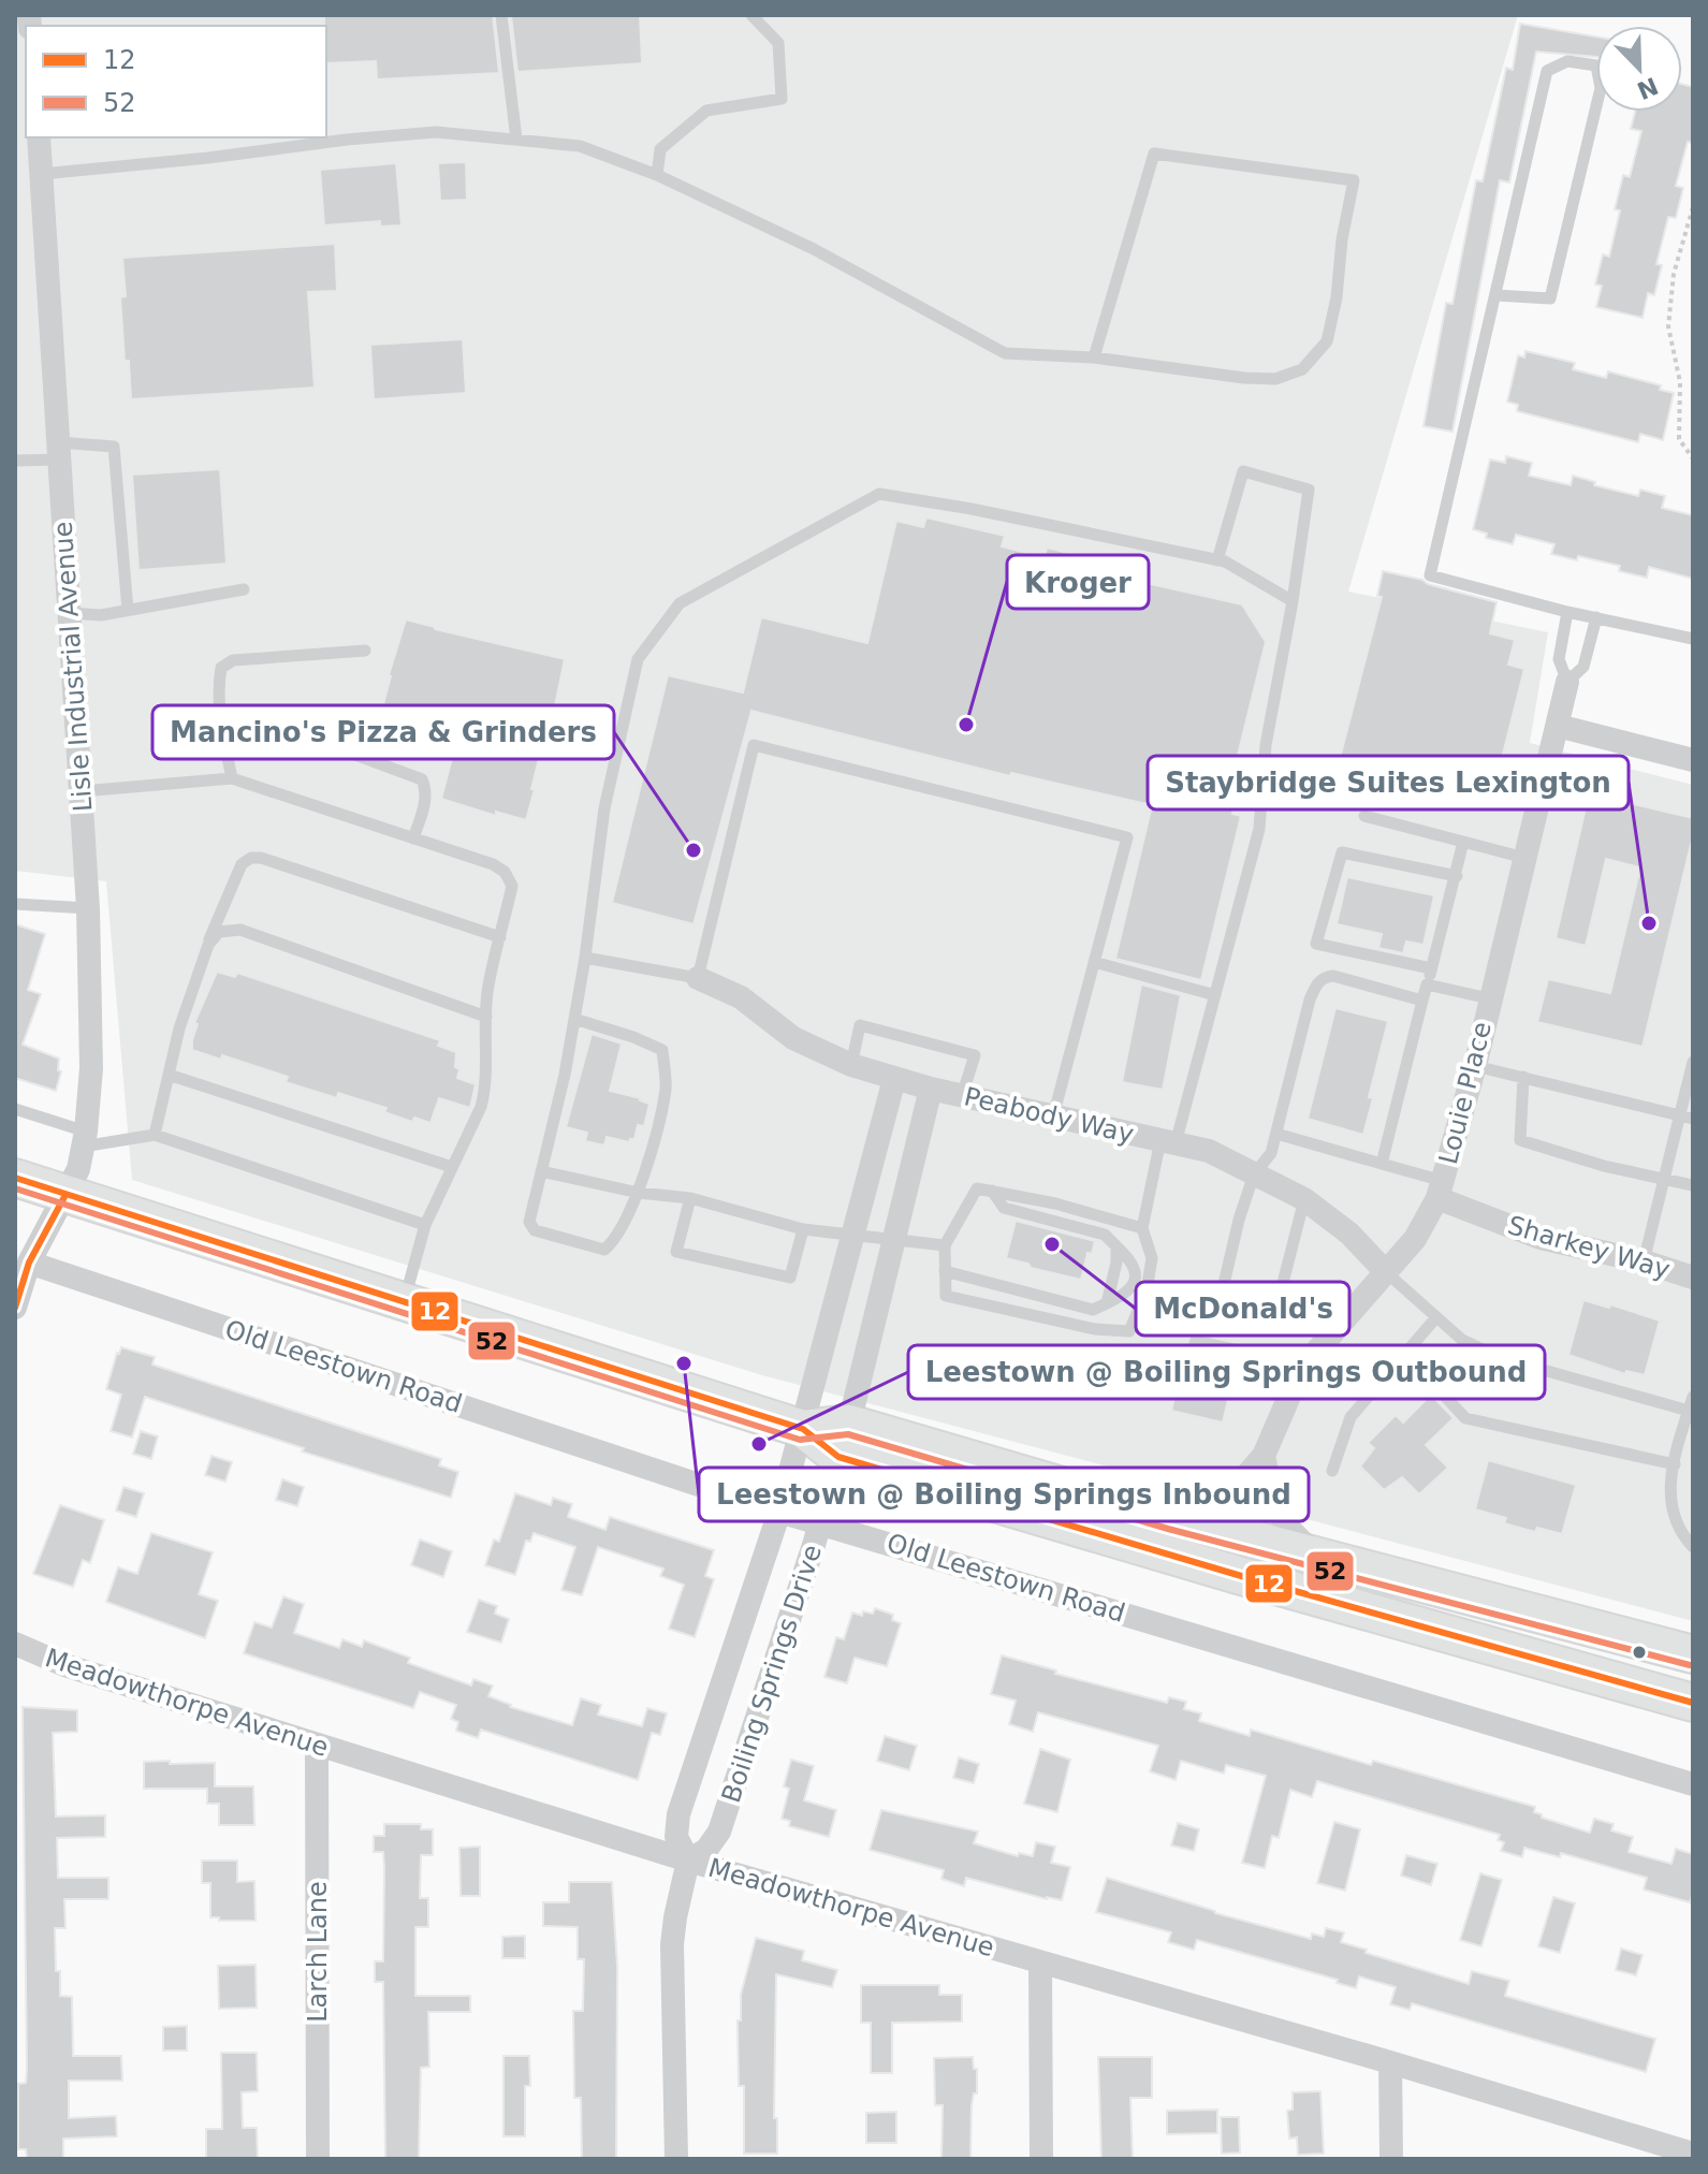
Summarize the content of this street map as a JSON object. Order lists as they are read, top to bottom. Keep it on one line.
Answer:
{"streets":{"street":["Lisle Industrial Avenue","Louie Place","Peabody Way","Sharkey Way","Old Leestown Road","Boiling Springs Drive","Meadowthorpe Avenue","Larch Lane"]},"crossings":[["Lisle Industrial Avenue","Old Leestown Road"],["Louie Place","Peabody Way"],["Louie Place","Sharkey Way"],["Peabody Way","Boiling Springs Drive"],["Old Leestown Road","Boiling Springs Drive"],["Boiling Springs Drive","Meadowthorpe Avenue"],["Meadowthorpe Avenue","Larch Lane"]],"places":["Kroger","Mancino's Pizza & Grinders","Staybridge Suites Lexington","McDonald's","Leestown @ Boiling Springs Inbound","Leestown @ Boiling Springs Outbound"],"lines":["transit line 12","transit line 52"],"legend":["12","52"],"north":"bottom right"}
